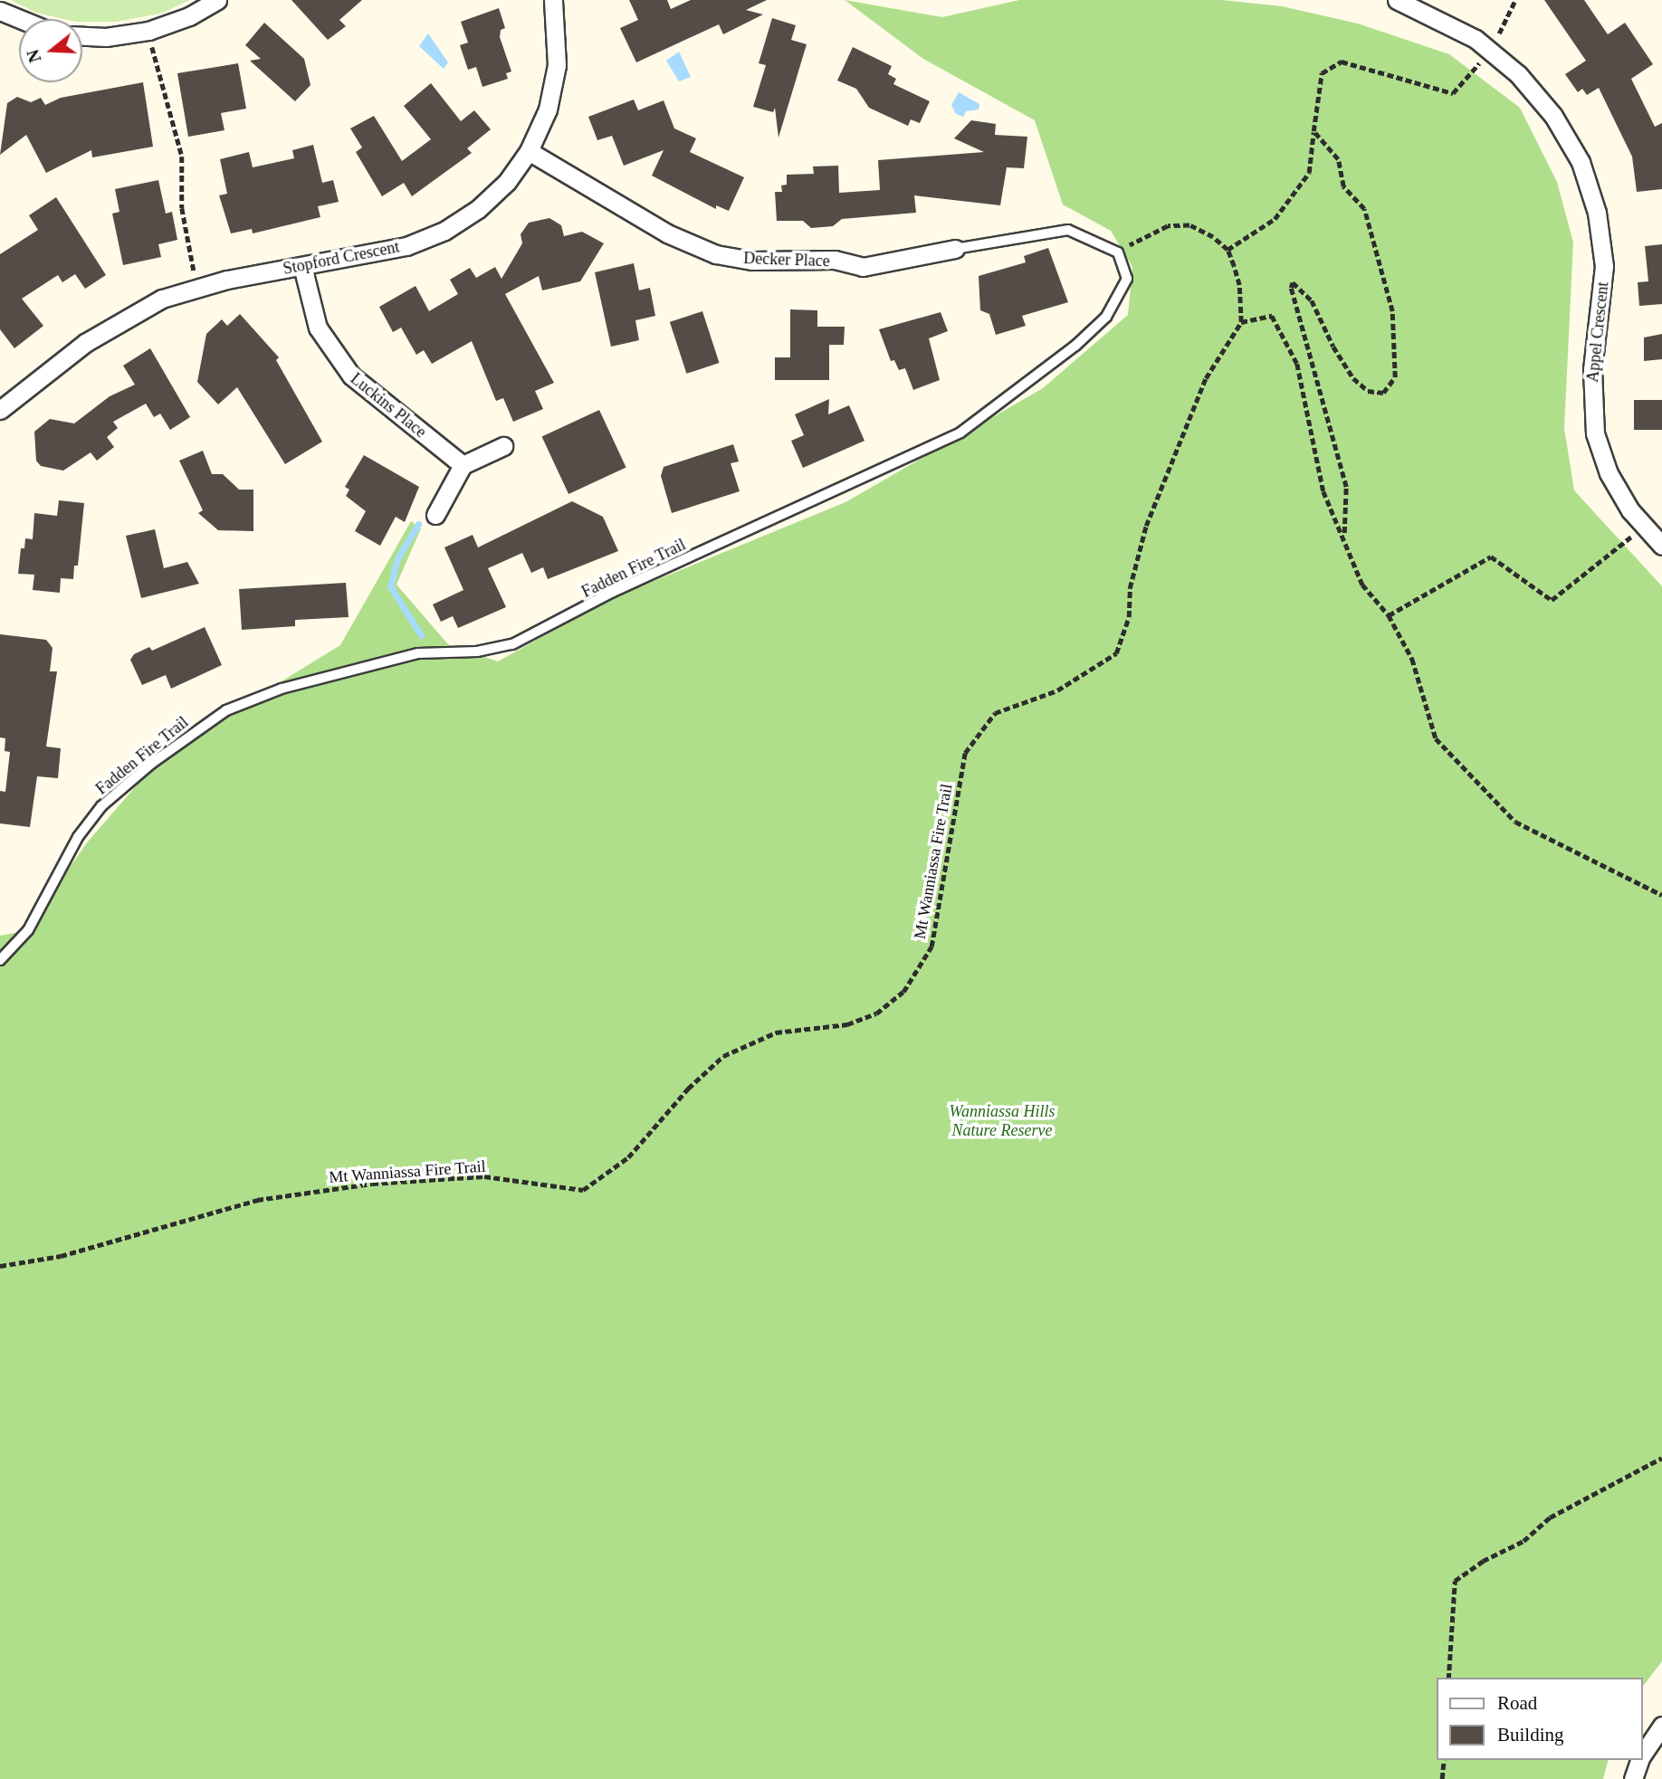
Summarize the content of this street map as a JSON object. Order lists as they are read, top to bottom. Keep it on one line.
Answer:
{"streets":{"street":["Stopford Crescent","Decker Place","Appel Crescent","Luckins Place"],"lane":["Fadden Fire Trail"],"path":["Mt Wanniassa Fire Trail"]},"crossings":[["Stopford Crescent","Decker Place"],["Stopford Crescent","Luckins Place"]],"parks":["Wanniassa Hills Nature Reserve"],"legend":["Road","Building"],"north":"left"}
